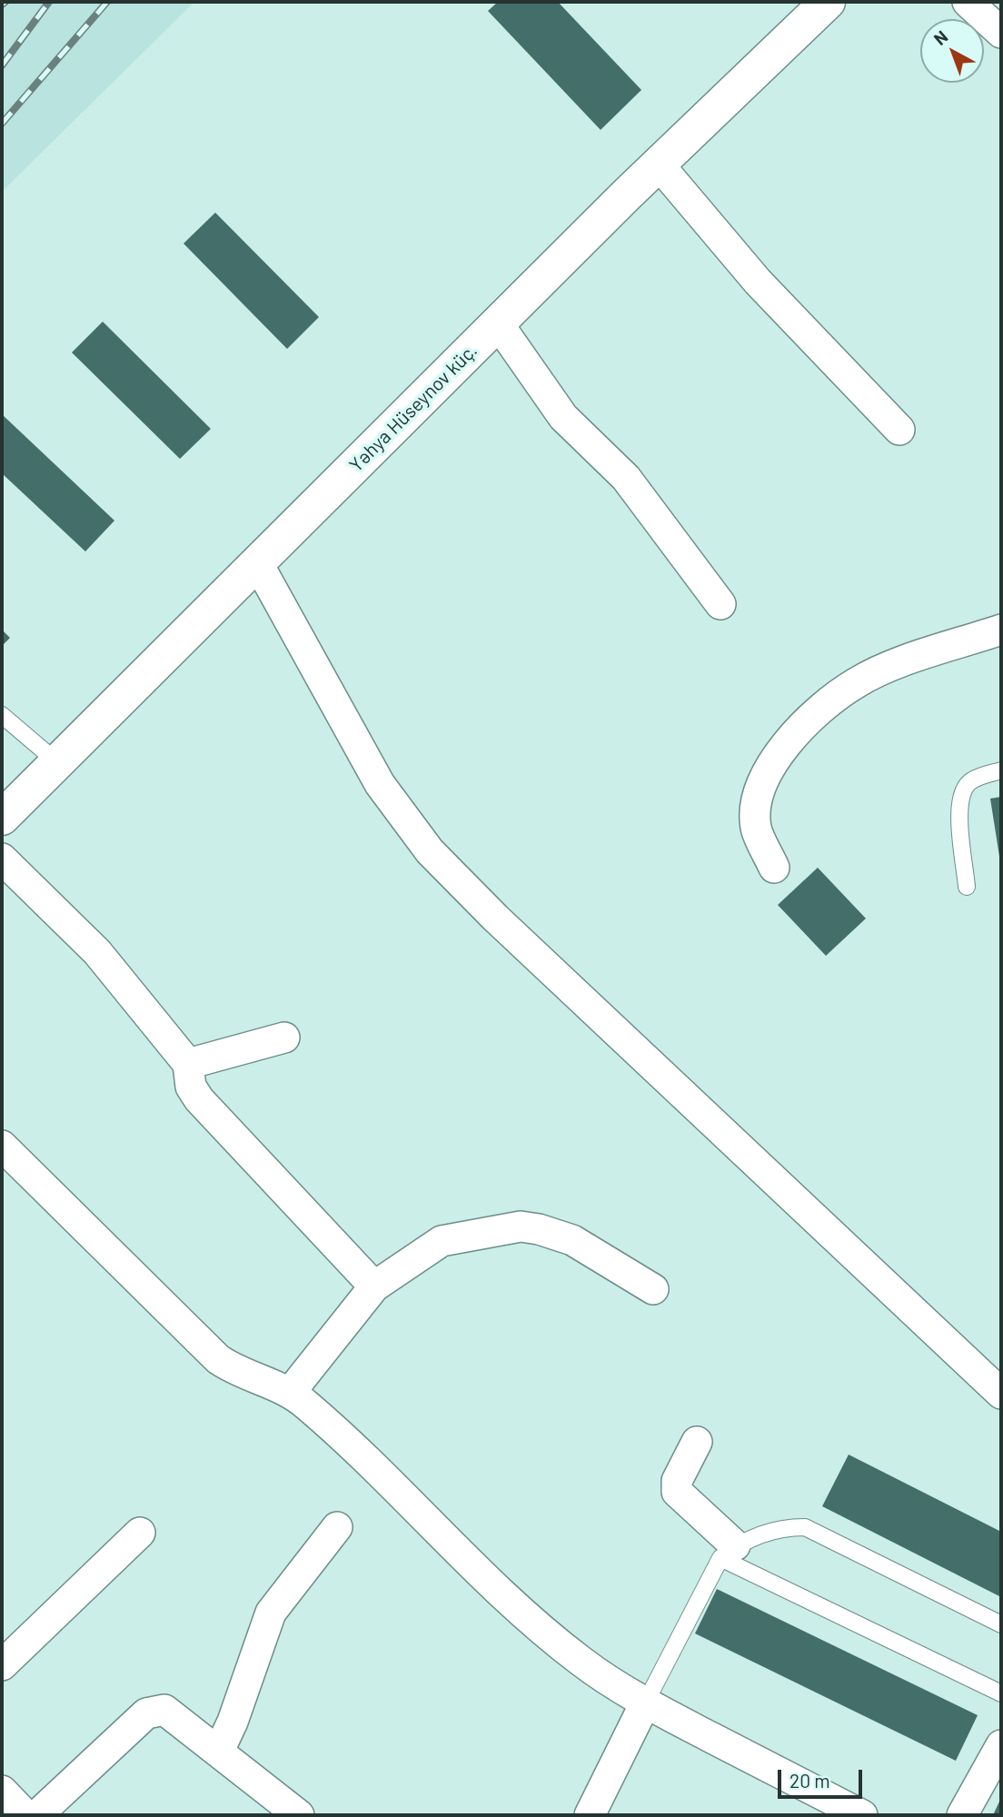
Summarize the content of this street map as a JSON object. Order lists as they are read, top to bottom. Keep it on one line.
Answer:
{"streets":{"street":["Yəhya Hüseynov küç."]},"scale_bar":"20 m","north":"top left"}
